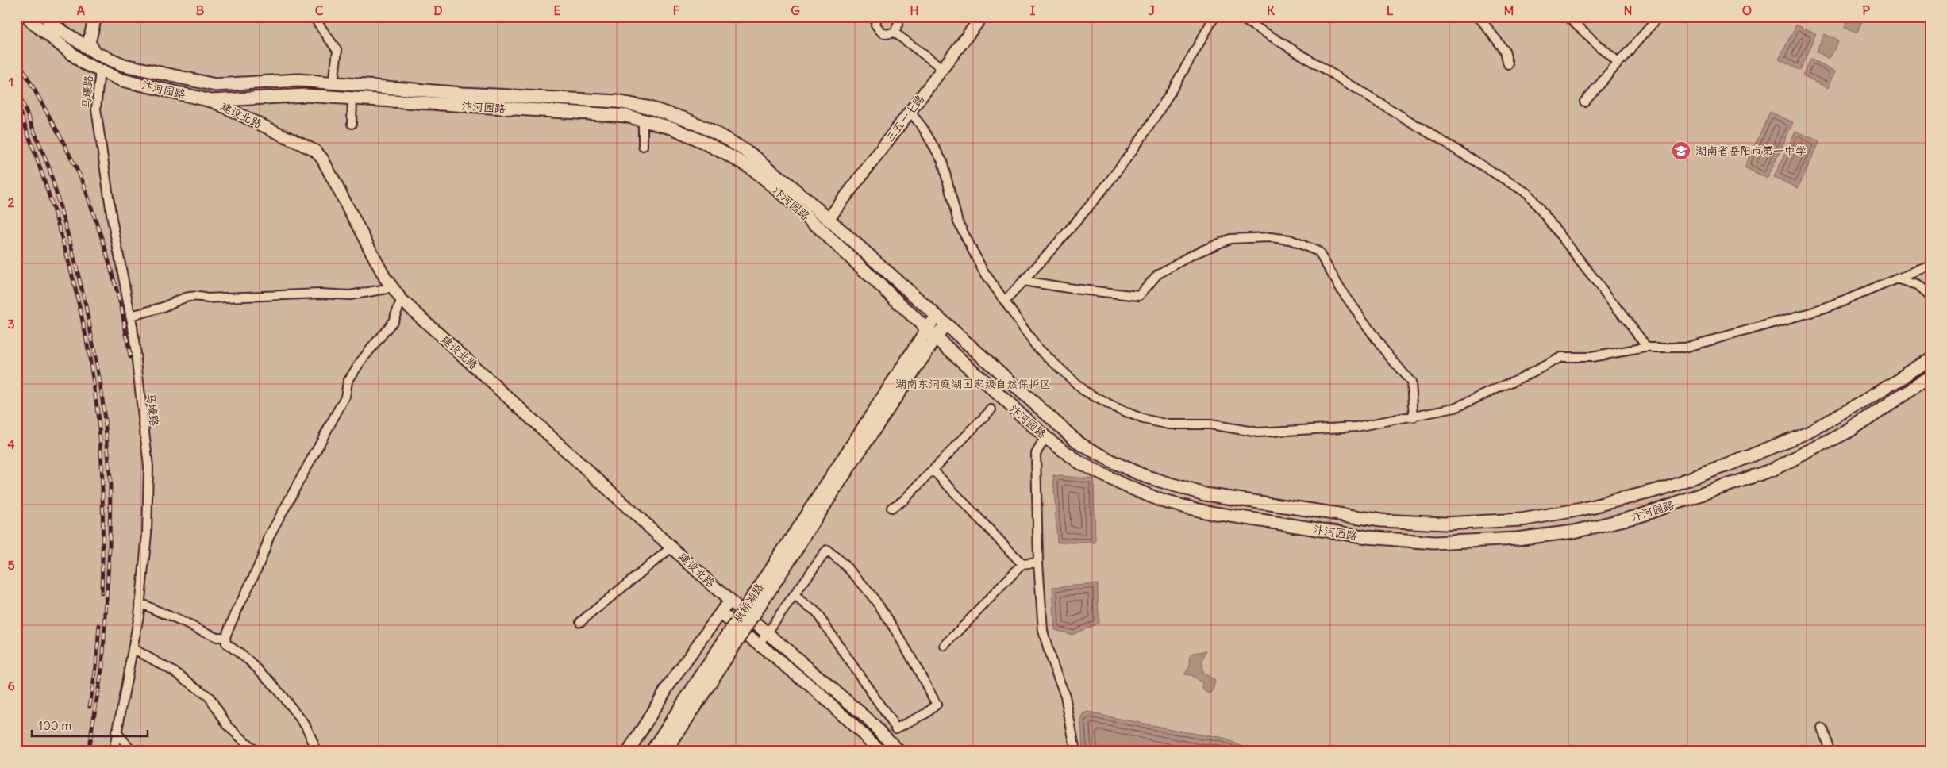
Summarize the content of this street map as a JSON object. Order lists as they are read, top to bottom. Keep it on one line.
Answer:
{"streets":{"main road":["汴河园路","建设北路","三五一七路","枫桥湖路"],"street":["马壕路"]},"crossings":[["汴河园路","马壕路"],["汴河园路","建设北路"],["汴河园路","三五一七路"]],"parks":["湖南东洞庭湖国家级自然保护区"],"places":{"school or university":["湖南省岳阳市第一中学"]},"scale_bar":"100 m","grid":{"columns":["A","B","C","D","E","F","G","H","I","J","K","L","M","N","O","P"],"rows":["1","2","3","4","5","6"]}}
